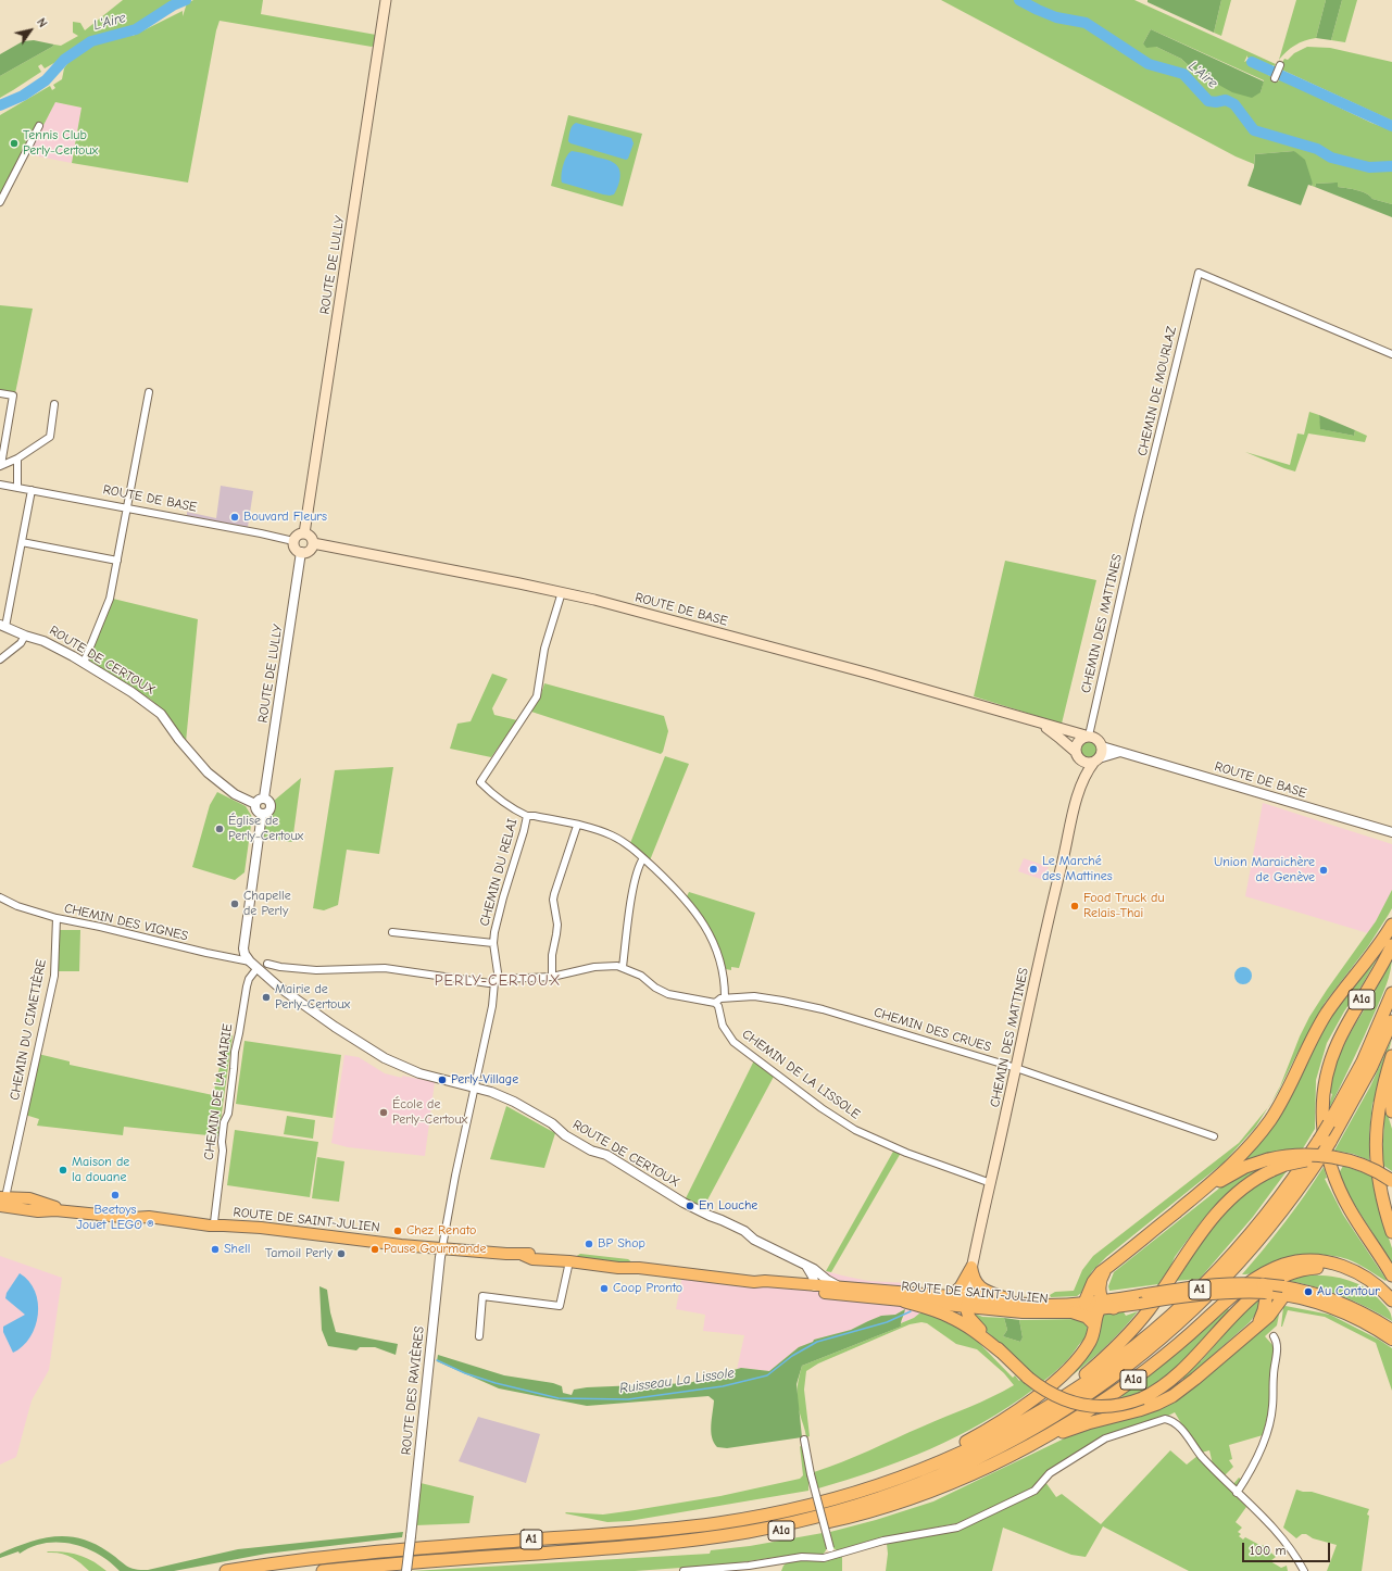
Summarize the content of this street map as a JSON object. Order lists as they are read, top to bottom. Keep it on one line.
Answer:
{"streets":{"highway":["A1a","A1"],"main road":["ROUTE DE LULLY","ROUTE DE BASE","CHEMIN DES MATTINES","ROUTE DE SAINT-JULIEN"],"street":["CHEMIN DE MOURLAZ","ROUTE DE CERTOUX","CHEMIN DU RELAI","CHEMIN DES VIGNES","CHEMIN DU CIMETIÈRE","CHEMIN DES CRUES","CHEMIN DE LA LISSOLE","CHEMIN DE LA MAIRIE","ROUTE DES RAVIÈRES"]},"crossings":[["ROUTE DE LULLY","ROUTE DE BASE"],["ROUTE DE LULLY","ROUTE DE CERTOUX"],["CHEMIN DE MOURLAZ","CHEMIN DES MATTINES"],["ROUTE DE BASE","CHEMIN DES MATTINES"],["ROUTE DE BASE","CHEMIN DU RELAI"],["CHEMIN DES MATTINES","CHEMIN DES CRUES"],["CHEMIN DES MATTINES","CHEMIN DE LA LISSOLE"],["CHEMIN DES MATTINES","ROUTE DE SAINT-JULIEN"],["ROUTE DE CERTOUX","CHEMIN DU RELAI"],["ROUTE DE CERTOUX","CHEMIN DES VIGNES"],["ROUTE DE CERTOUX","CHEMIN DE LA MAIRIE"],["ROUTE DE CERTOUX","ROUTE DE SAINT-JULIEN"],["CHEMIN DU RELAI","ROUTE DE SAINT-JULIEN"],["CHEMIN DU RELAI","ROUTE DES RAVIÈRES"],["CHEMIN DES VIGNES","CHEMIN DU CIMETIÈRE"],["A1a","A1"],["CHEMIN DU CIMETIÈRE","ROUTE DE SAINT-JULIEN"],["CHEMIN DES CRUES","CHEMIN DE LA LISSOLE"],["CHEMIN DE LA MAIRIE","ROUTE DE SAINT-JULIEN"],["ROUTE DE SAINT-JULIEN","ROUTE DES RAVIÈRES"]],"districts":["PERLY-CERTOUX"],"water":["L'Aire","Ruisseau La Lissole"],"places":["Tennis Club Perly-Certoux","Bouvard Fleurs","Église de Perly-Certoux","Le Marché des Mattines","Union Maraichère de Genève","Chapelle de Perly","Food Truck du Relais-Thai","Mairie de Perly-Certoux","Perly-Village","École de Perly-Certoux","Maison de la douane","Beetoys Jouet LEGO ®","En Louche","Chez Renato","BP Shop","Shell","Pause Gourmande","Tamoil Perly","Coop Pronto","Au Contour"],"scale_bar":"100 m","north":"top right"}
